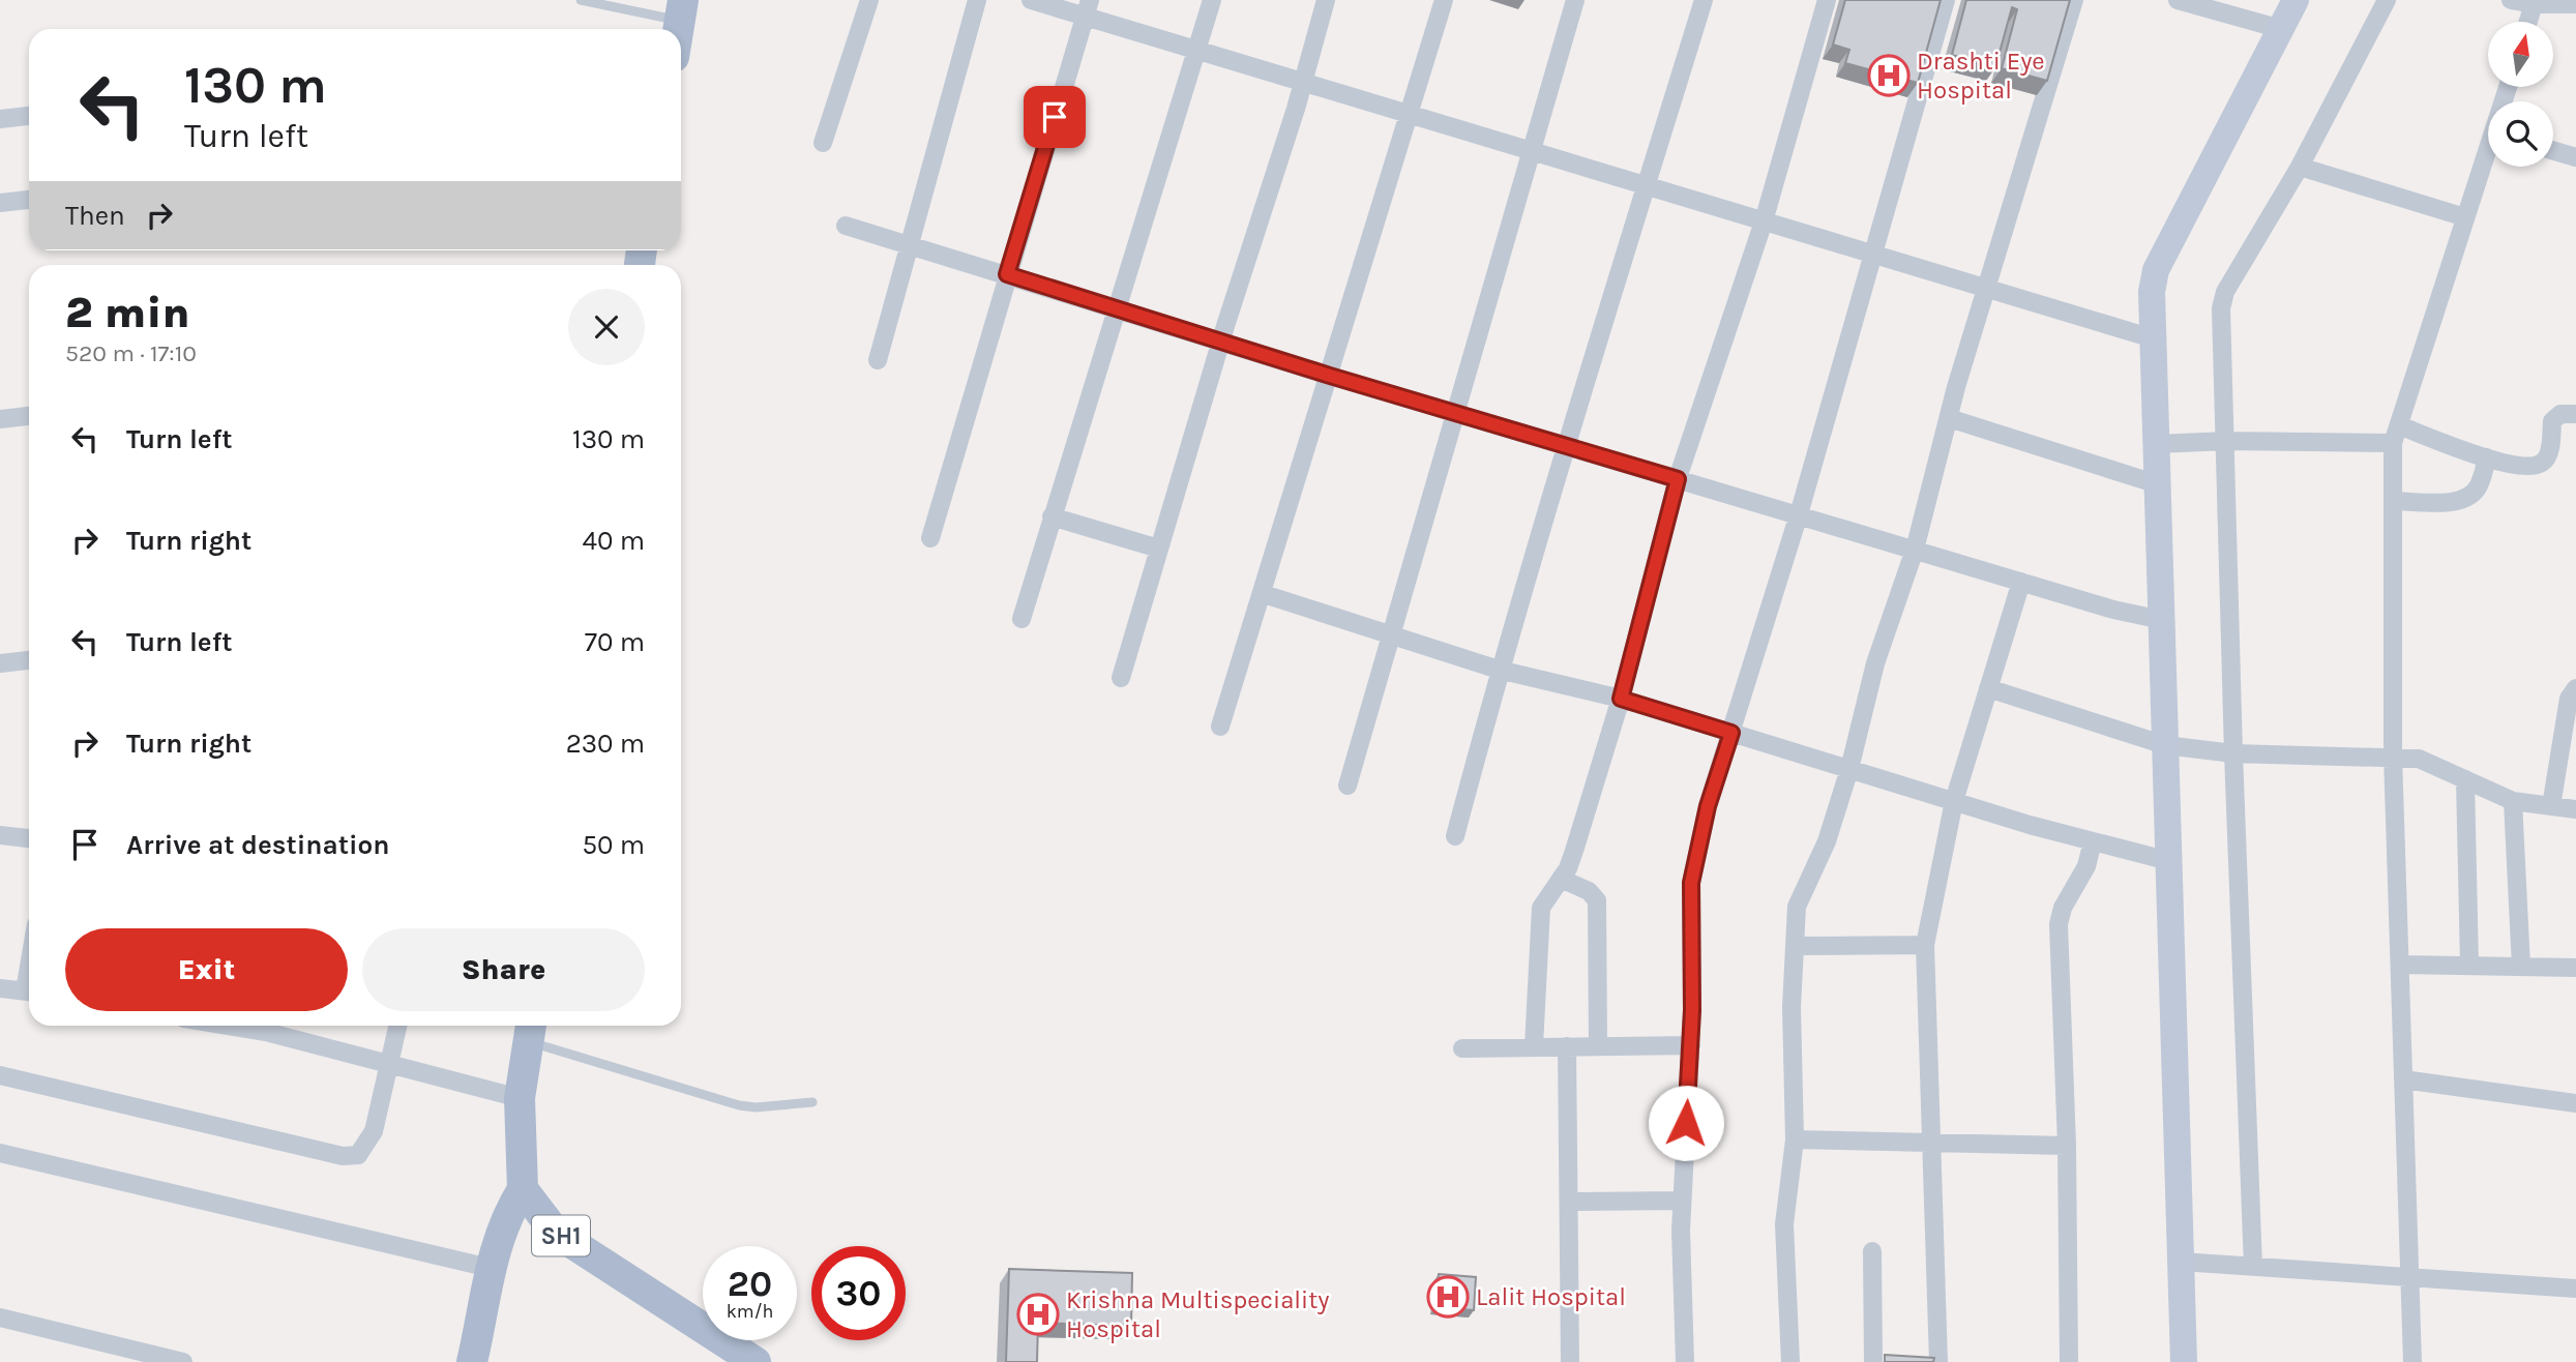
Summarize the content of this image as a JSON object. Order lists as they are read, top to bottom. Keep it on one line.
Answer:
{"streets":{"main road":["SH1"]},"places":{"hospital":["Drashti Eye Hospital","Lalit Hospital","Krishna Multispeciality Hospital"]},"north":"top","page":{"turn":["130 m","Turn left"],"then":"Then","heading":["2 min","520 m · 17:10"],"list":[{"name":"Turn left","value":"130 m"},{"name":"Turn right","value":"40 m"},{"name":"Turn left","value":"70 m"},{"name":"Turn right","value":"230 m"},{"name":"Arrive at destination","value":"50 m"}],"buttons":["Exit","Share"],"speed":"20 km/h","limit":"30"}}
